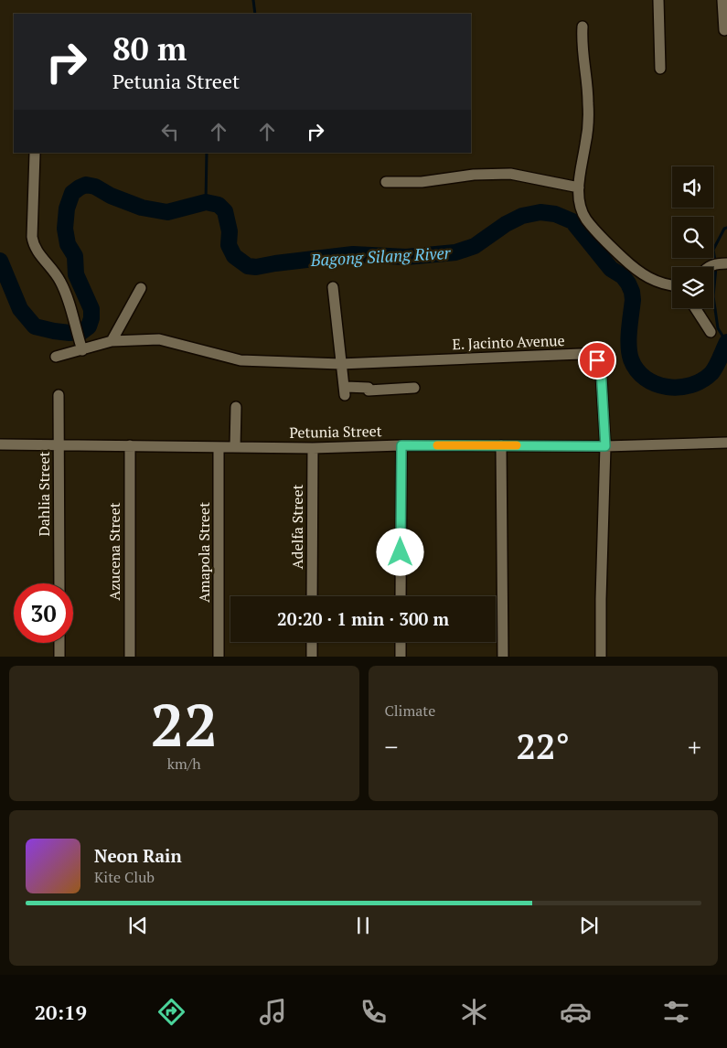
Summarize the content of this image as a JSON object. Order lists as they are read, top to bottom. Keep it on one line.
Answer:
{"streets":{"street":["E. Jacinto Avenue","Petunia Street","Dahlia Street","Adelfa Street","Azucena Street","Amapola Street"]},"crossings":[["E. Jacinto Avenue","Petunia Street"],["Petunia Street","Dahlia Street"],["Petunia Street","Adelfa Street"],["Petunia Street","Azucena Street"],["Petunia Street","Amapola Street"]],"water":["Bagong Silang River"],"page":{"turn":["80 m","Petunia Street"],"limit":"30","trip":"20:20 · 1 min · 300 m","tile":[["22","km/h"],"Climate"],"heat":["−","22°","+"],"song":["Neon Rain","Kite Club"],"tabs":"20:19"}}
